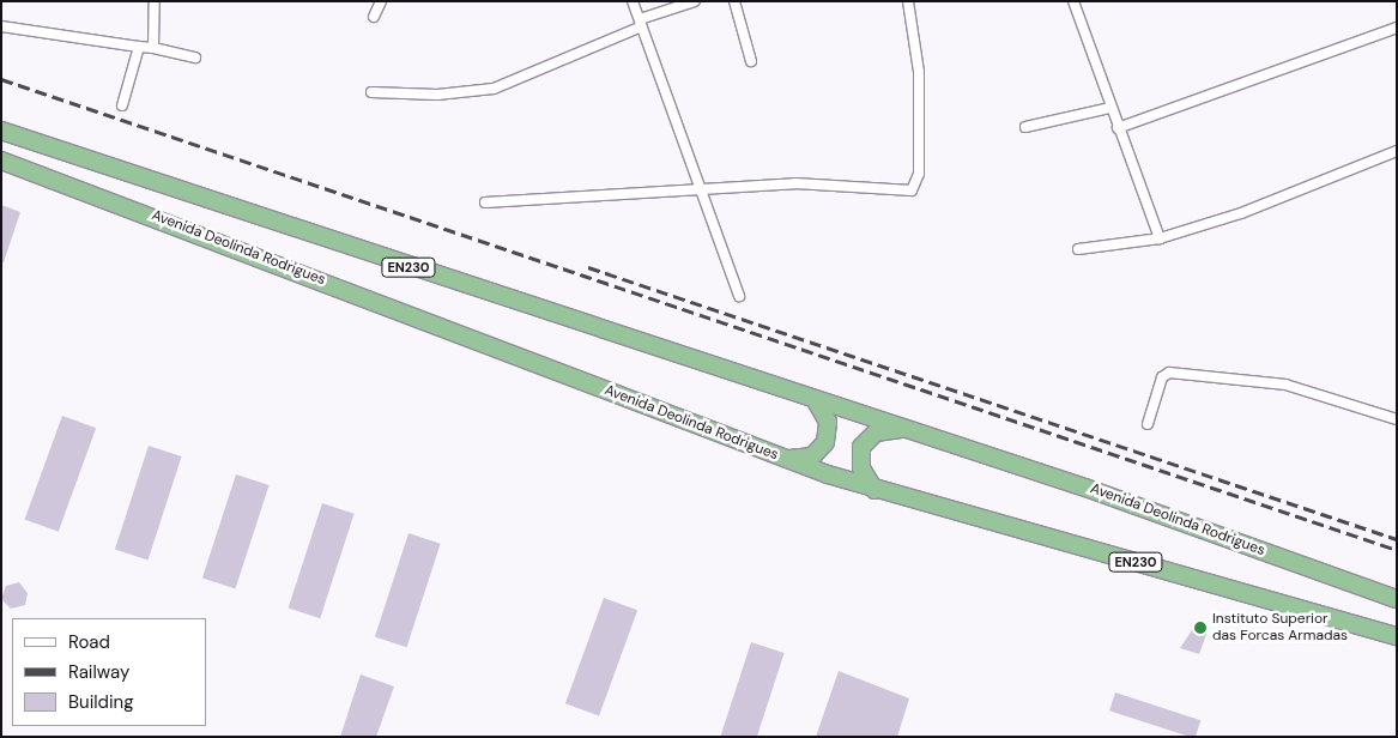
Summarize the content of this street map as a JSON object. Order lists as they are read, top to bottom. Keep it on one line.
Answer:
{"streets":{"highway":["Avenida Deolinda Rodrigues","EN230"]},"places":["Instituto Superior das Forcas Armadas"],"legend":["Road","Railway","Building"]}
